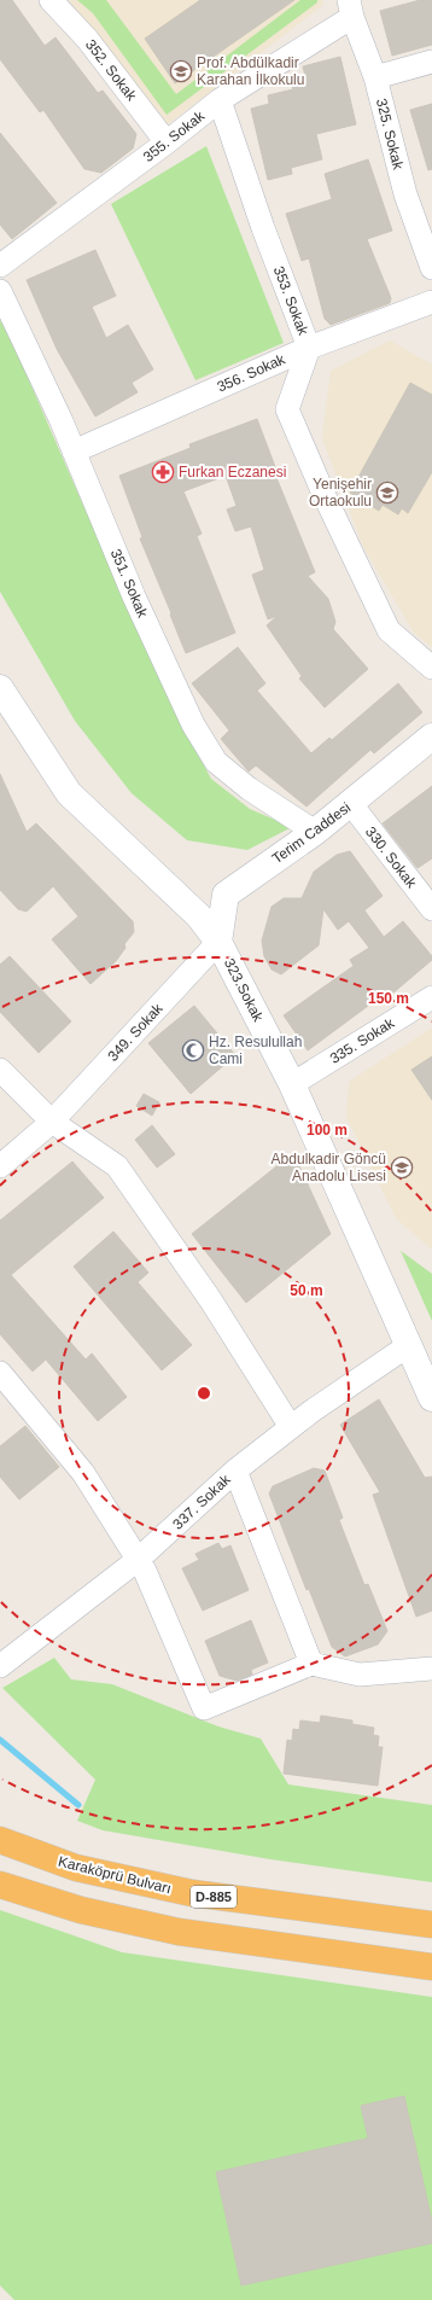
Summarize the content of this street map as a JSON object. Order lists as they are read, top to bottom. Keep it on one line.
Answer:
{"streets":{"highway":["Karaköprü Bulvarı","D-885"],"street":["352. Sokak","325. Sokak","355. Sokak","353. Sokak","356. Sokak","351. Sokak","Terim Caddesi","330. Sokak","323.Sokak","349. Sokak","335. Sokak","337. Sokak"]},"crossings":[["352. Sokak","355. Sokak"],["325. Sokak","355. Sokak"],["355. Sokak","353. Sokak"],["353. Sokak","356. Sokak"],["356. Sokak","351. Sokak"],["351. Sokak","Terim Caddesi"],["Terim Caddesi","330. Sokak"],["Terim Caddesi","323.Sokak"],["Terim Caddesi","349. Sokak"],["323.Sokak","349. Sokak"],["323.Sokak","335. Sokak"],["323.Sokak","337. Sokak"]],"places":{"school or university":["Prof. Abdülkadir Karahan İlkokulu","Yenişehir Ortaokulu","Abdulkadir Göncü Anadolu Lisesi"],"pharmacy":["Furkan Eczanesi"],"mosque":["Hz. Resulullah Cami"]},"rings":["150 m","100 m","50 m"]}
